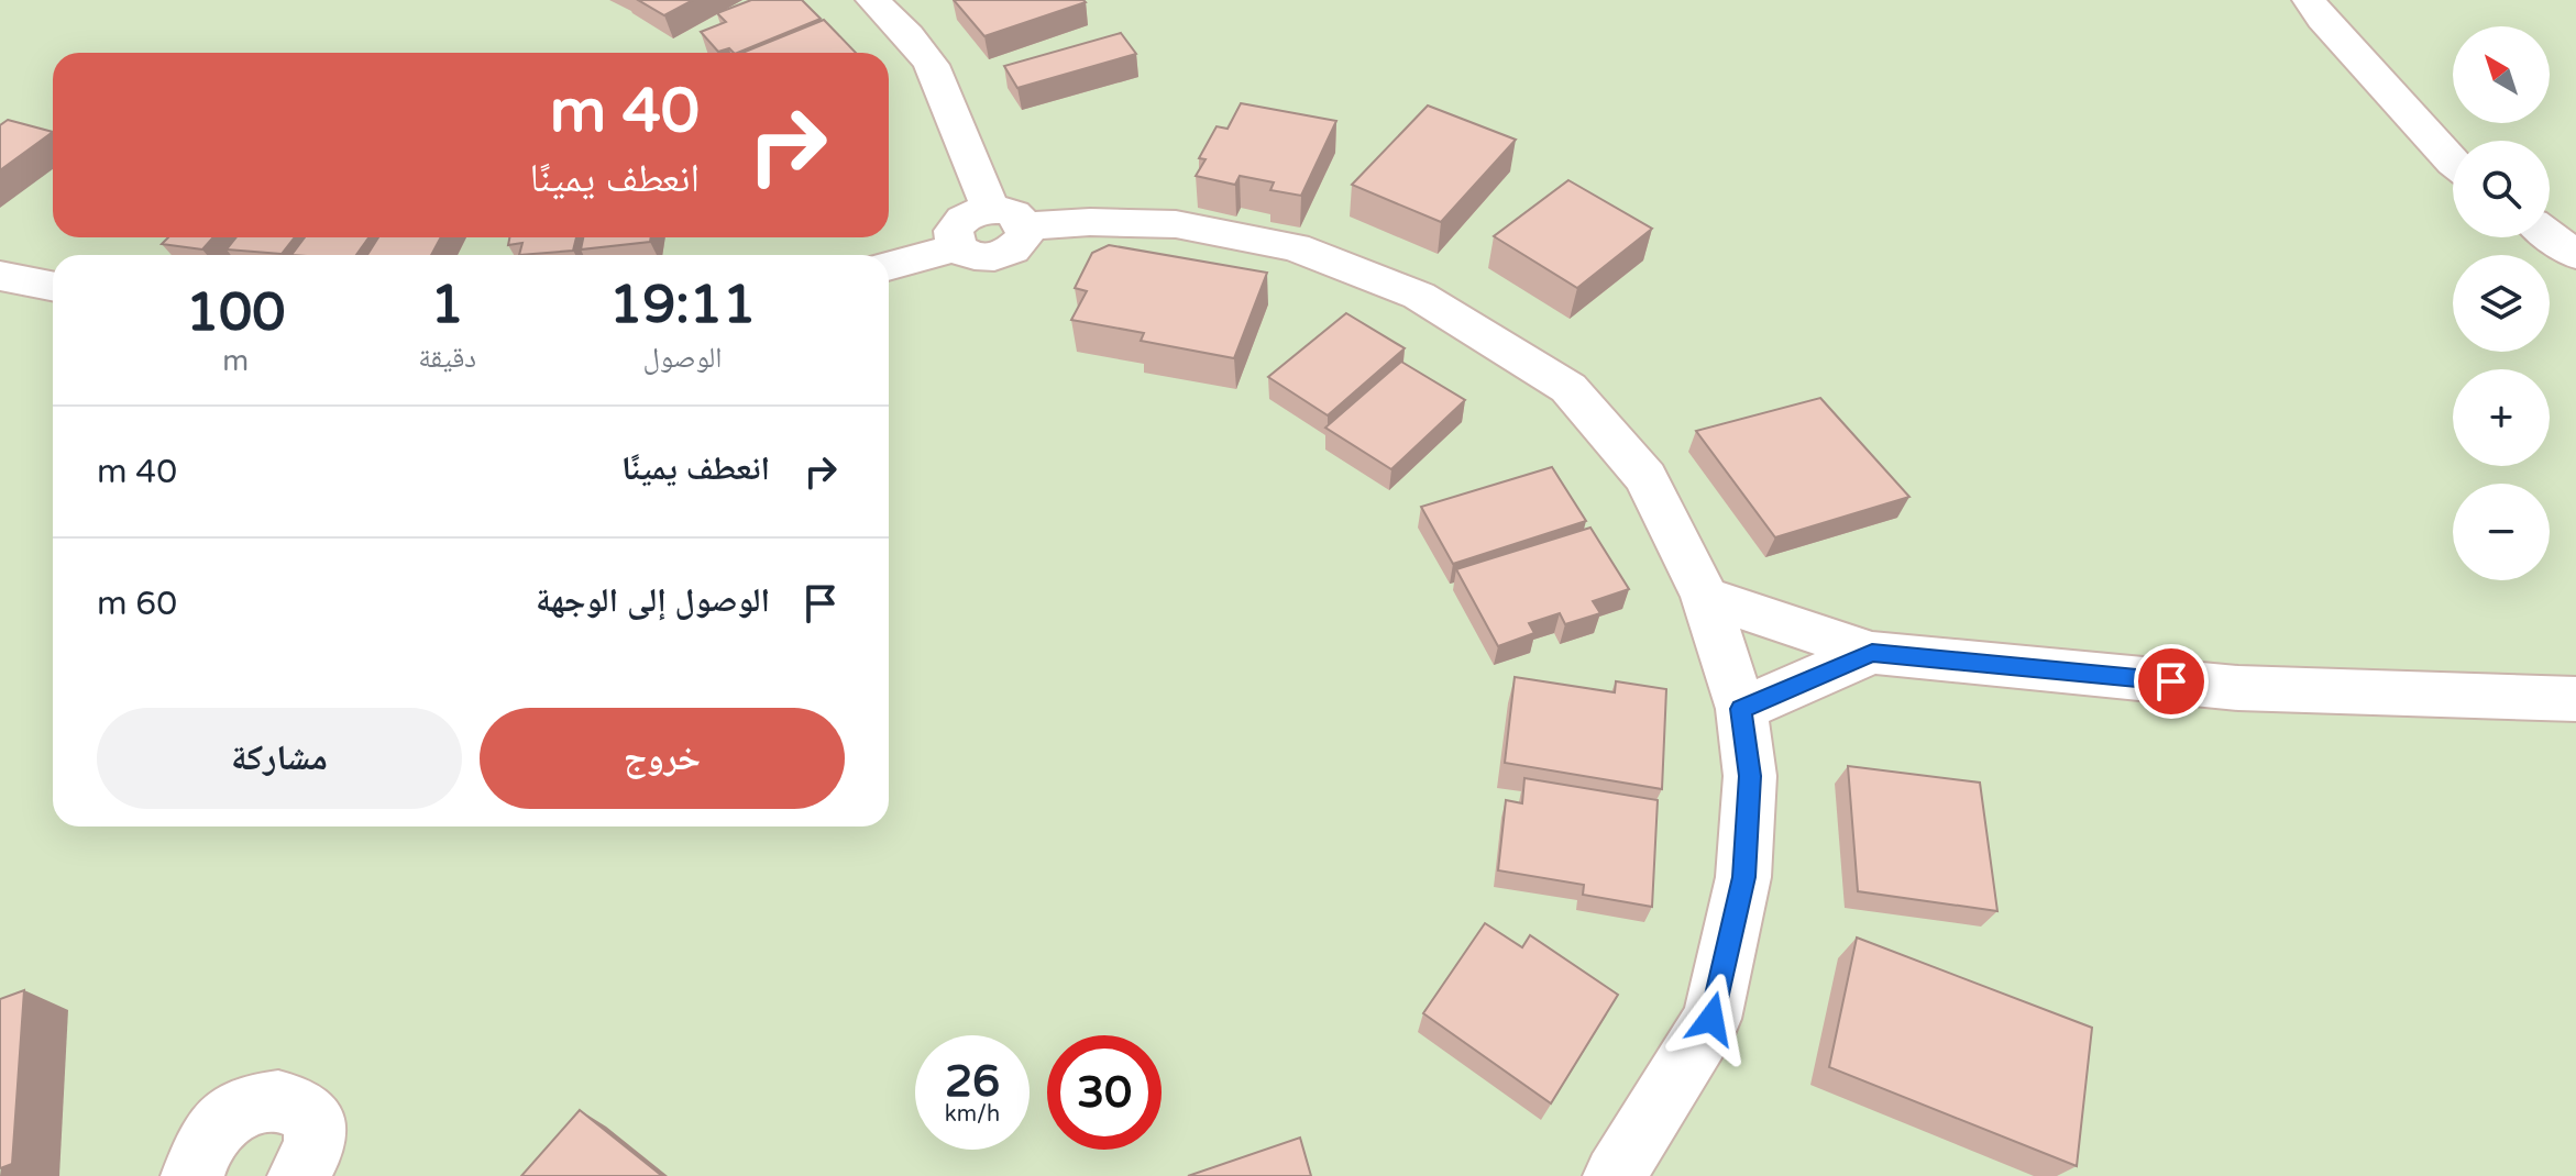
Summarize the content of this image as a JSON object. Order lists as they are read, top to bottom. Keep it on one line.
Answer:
{"north":"top left","page":{"map_buttons":["+","−"],"turn":["40 m","انعطف يمينًا"],"eta":["19:11","الوصول","1","دقيقة","100","m"],"list":[{"name":"انعطف يمينًا","value":"40 m"},{"name":"الوصول إلى الوجهة","value":"60 m"}],"buttons":["خروج","مشاركة"],"speed":"26 km/h","limit":"30"}}
